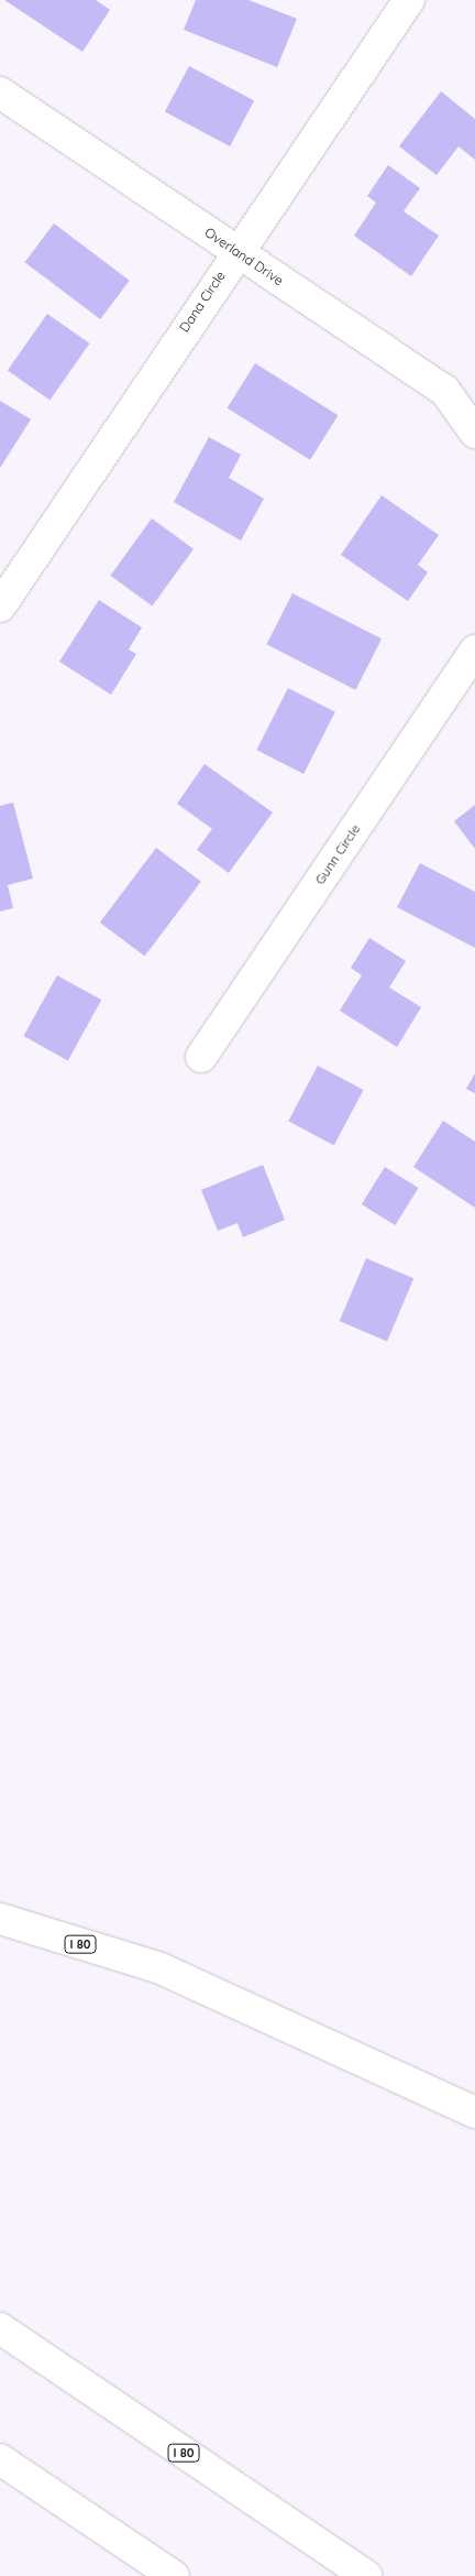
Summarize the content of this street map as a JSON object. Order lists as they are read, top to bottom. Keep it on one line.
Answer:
{"streets":{"main road":["Overland Drive","Dana Circle","Gunn Circle","I 80"]},"crossings":[["Overland Drive","Dana Circle"]]}
